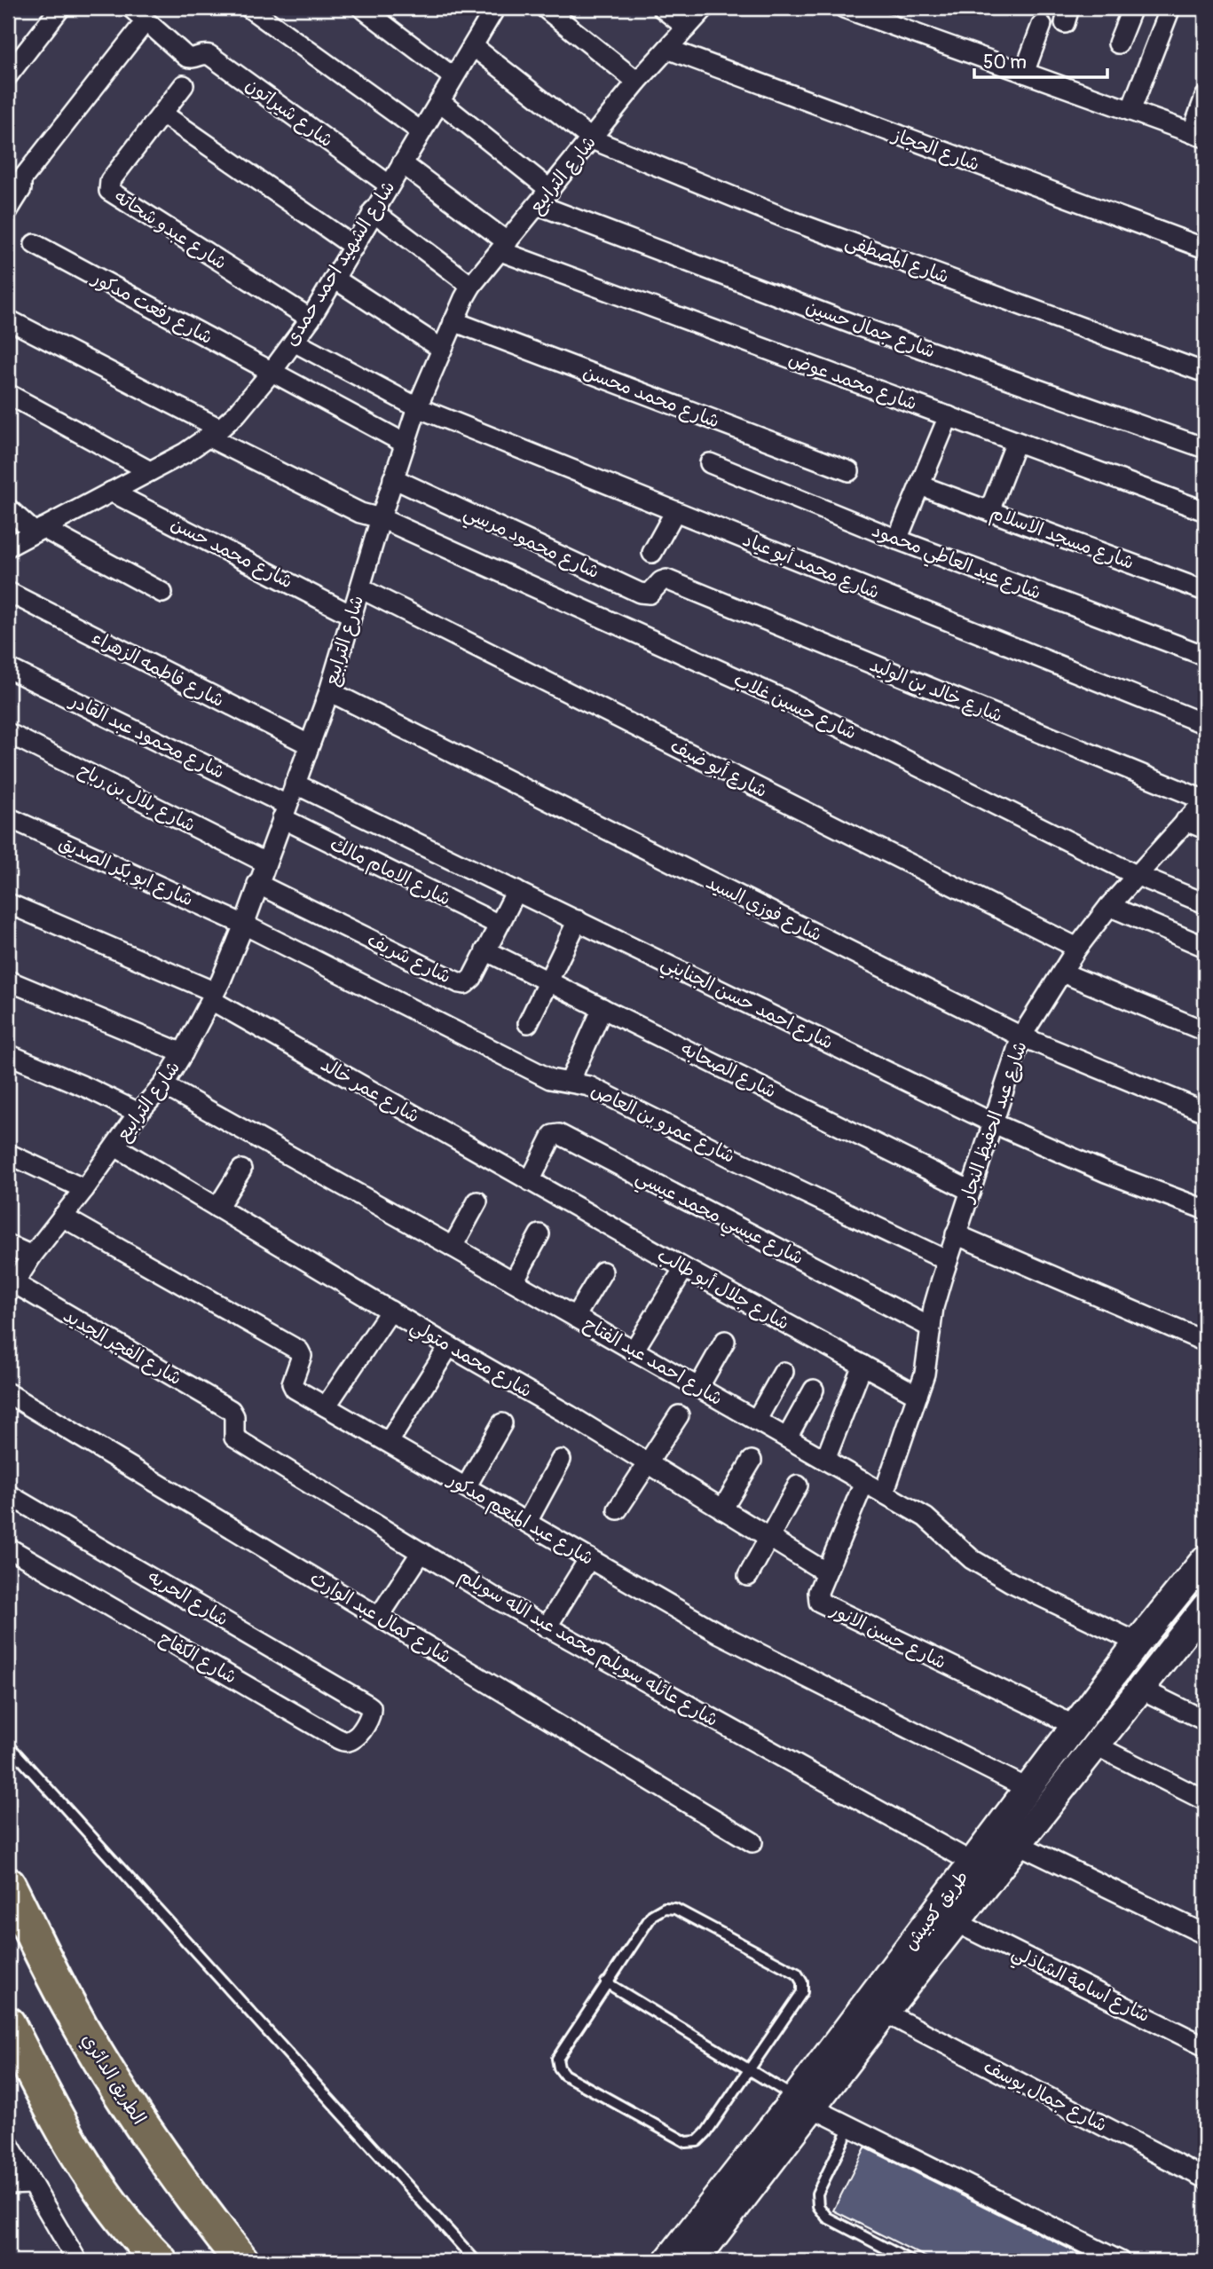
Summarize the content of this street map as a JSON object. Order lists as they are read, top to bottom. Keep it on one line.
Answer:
{"streets":{"highway":["الطريق الدائري"],"street":["شارع شيراتون","شارع الحجاز","شارع الترابيع","شارع عبدو شحاته","شارع المصطفى","شارع الشهيد احمد حمدى","شارع رفعت مدكور","شارع جمال حسين","شارع محمد عوض","شارع محمد محسن","شارع مسجد الاسلام","شارع محمود مرسي","شارع محمد حسن","شارع عبد العاطي محمود","شارع محمد أبو عياد","شارع فاطمه الزهراء","شارع خالد بن الوليد","شارع حسين غلاب","شارع محمود عبد القادر","شارع أبو ضيف","شارع بلال بن رباح","شارع ابو بكر الصديق","شارع الامام مالك","شارع فوزي السيد","شارع شريف","شارع احمد حسن الجنايني","شارع الصحابه","شارع عمر خالد","شارع عبد الحفيظ النجار","شارع عمرو بن العاص","شارع عيسي محمد عيسي","شارع جلال أبو طالب","شارع الفجر الجديد","شارع محمد متولي","شارع احمد عبد الفتاح","شارع عبد المنعم مدكور","شارع الحريه","شارع كمال عبد الوارث","شارع حسن الانور","شارع عائله سويلم محمد عبد الله سويلم","شارع الكفاح","طريق كعبيش","شارع اسامة الشاذلي","شارع جمال يوسف"]},"crossings":[["شارع شيراتون","شارع الشهيد احمد حمدى"],["شارع الحجاز","شارع الترابيع"],["شارع الترابيع","شارع المصطفى"],["شارع الترابيع","شارع رفعت مدكور"],["شارع الترابيع","شارع جمال حسين"],["شارع الترابيع","شارع محمد عوض"],["شارع الترابيع","شارع محمد محسن"],["شارع الترابيع","شارع محمود مرسي"],["شارع الترابيع","شارع محمد حسن"],["شارع الترابيع","شارع محمد أبو عياد"],["شارع الترابيع","شارع فاطمه الزهراء"],["شارع الترابيع","شارع حسين غلاب"],["شارع الترابيع","شارع محمود عبد القادر"],["شارع الترابيع","شارع أبو ضيف"],["شارع الترابيع","شارع بلال بن رباح"],["شارع الترابيع","شارع ابو بكر الصديق"],["شارع الترابيع","شارع الامام مالك"],["شارع الترابيع","شارع فوزي السيد"],["شارع الترابيع","شارع شريف"],["شارع الترابيع","شارع احمد حسن الجنايني"],["شارع الترابيع","شارع عمر خالد"],["شارع الترابيع","شارع عمرو بن العاص"],["شارع الترابيع","شارع الفجر الجديد"],["شارع الترابيع","شارع محمد متولي"],["شارع الترابيع","شارع احمد عبد الفتاح"],["شارع الترابيع","شارع عبد المنعم مدكور"],["شارع عبدو شحاته","شارع الشهيد احمد حمدى"],["شارع المصطفى","شارع الشهيد احمد حمدى"],["شارع الشهيد احمد حمدى","شارع رفعت مدكور"],["شارع الشهيد احمد حمدى","شارع محمد عوض"],["شارع الشهيد احمد حمدى","شارع محمد حسن"],["شارع الشهيد احمد حمدى","شارع محمد أبو عياد"],["شارع الشهيد احمد حمدى","شارع حسين غلاب"],["شارع محمود مرسي","شارع خالد بن الوليد"],["شارع خالد بن الوليد","شارع عبد الحفيظ النجار"],["شارع حسين غلاب","شارع عبد الحفيظ النجار"],["شارع محمود عبد القادر","شارع الامام مالك"],["شارع أبو ضيف","شارع عبد الحفيظ النجار"],["شارع ابو بكر الصديق","شارع عمرو بن العاص"],["شارع الامام مالك","شارع شريف"],["شارع فوزي السيد","شارع عبد الحفيظ النجار"],["شارع شريف","شارع احمد حسن الجنايني"],["شارع شريف","شارع الصحابه"],["شارع احمد حسن الجنايني","شارع عبد الحفيظ النجار"],["شارع الصحابه","شارع عبد الحفيظ النجار"],["شارع عمر خالد","شارع عيسي محمد عيسي"],["شارع عمر خالد","شارع جلال أبو طالب"],["شارع عبد الحفيظ النجار","شارع عمرو بن العاص"],["شارع عبد الحفيظ النجار","شارع عيسي محمد عيسي"],["شارع عبد الحفيظ النجار","شارع جلال أبو طالب"],["شارع عبد الحفيظ النجار","شارع احمد عبد الفتاح"],["شارع عيسي محمد عيسي","شارع جلال أبو طالب"],["شارع الفجر الجديد","شارع عائله سويلم محمد عبد الله سويلم"],["شارع محمد متولي","شارع حسن الانور"],["شارع احمد عبد الفتاح","شارع حسن الانور"],["شارع احمد عبد الفتاح","طريق كعبيش"],["شارع عبد المنعم مدكور","طريق كعبيش"],["شارع الحريه","شارع الكفاح"],["شارع حسن الانور","طريق كعبيش"],["شارع عائله سويلم محمد عبد الله سويلم","طريق كعبيش"],["طريق كعبيش","شارع اسامة الشاذلي"],["طريق كعبيش","شارع جمال يوسف"]],"scale_bar":"50 m"}
